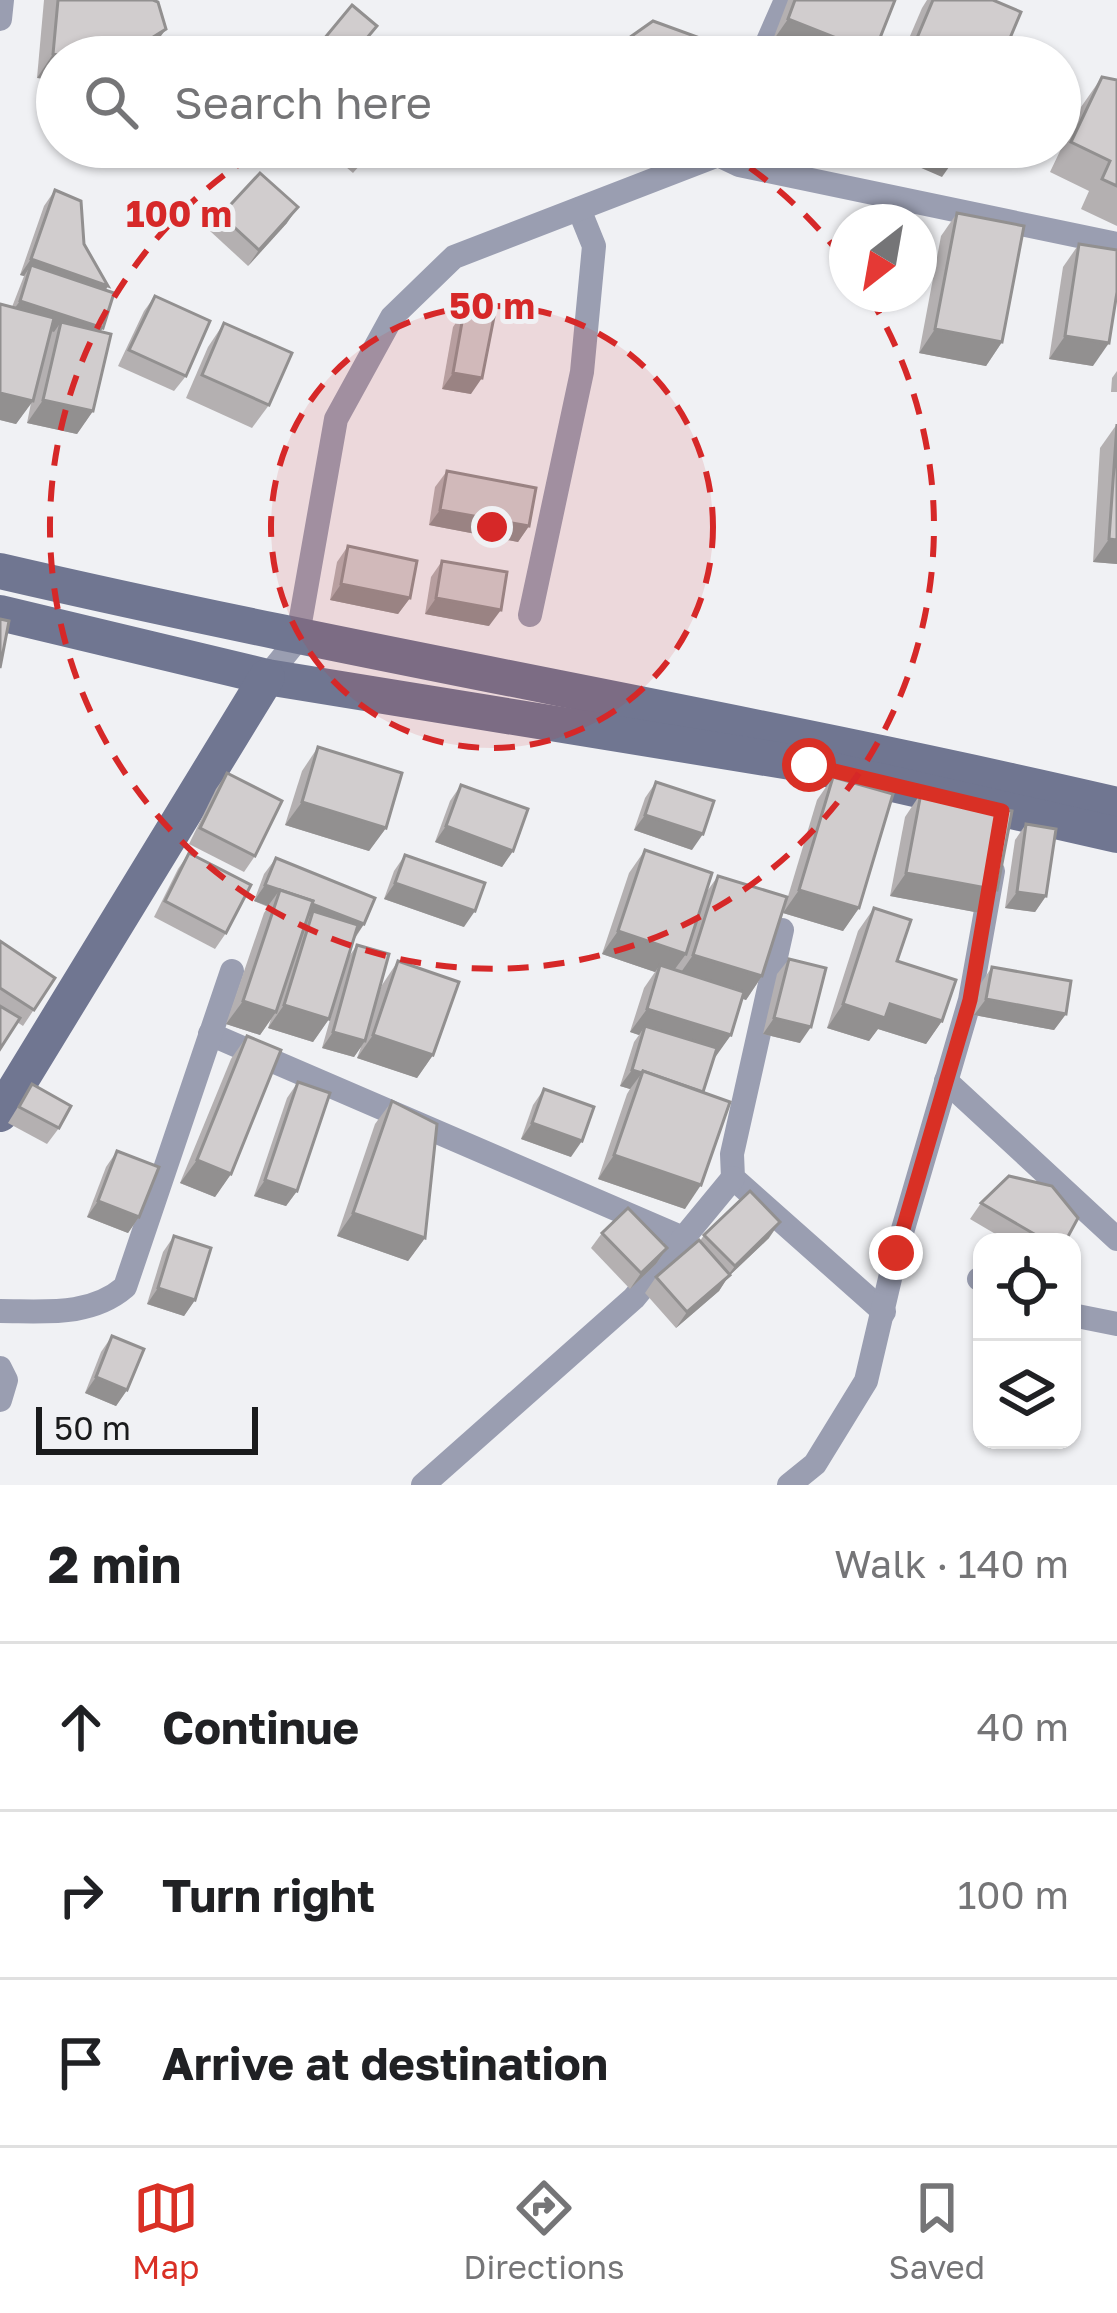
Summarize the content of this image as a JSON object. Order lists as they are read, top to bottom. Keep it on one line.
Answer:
{"scale_bar":"50 m","north":"bottom left","page":{"search":"Search here","scale":"50 m","heading":["2 min","Walk · 140 m"],"list":[["Continue","40 m"],["Turn right","100 m"],"Arrive at destination"],"nav":["Map","Directions","Saved"]},"rings":["100 m","50 m"]}
